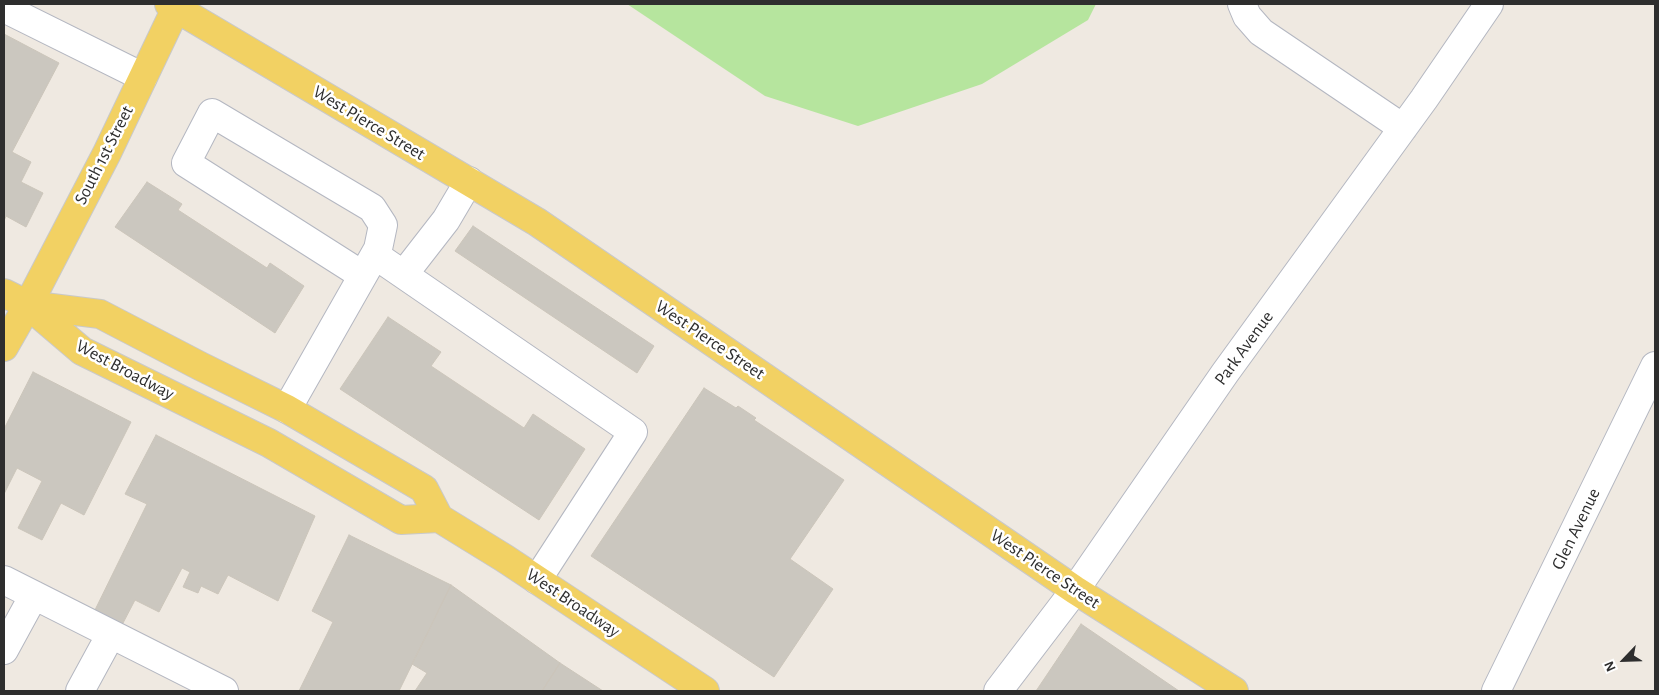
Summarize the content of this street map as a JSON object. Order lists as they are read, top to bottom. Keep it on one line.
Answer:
{"streets":{"main road":["West Pierce Street","South 1st Street","West Broadway"],"street":["Park Avenue","Glen Avenue"]},"crossings":[["West Pierce Street","South 1st Street"],["West Pierce Street","Park Avenue"],["South 1st Street","West Broadway"]],"north":"bottom left"}
